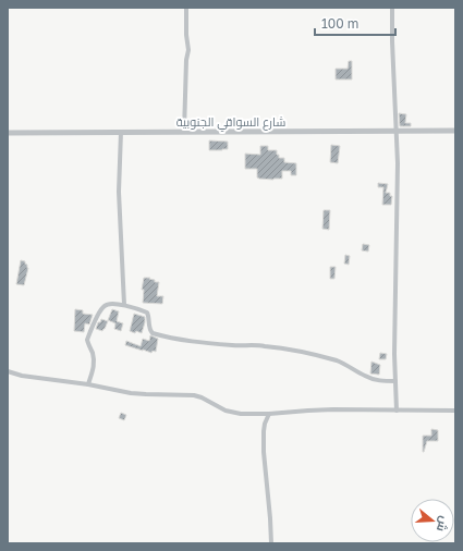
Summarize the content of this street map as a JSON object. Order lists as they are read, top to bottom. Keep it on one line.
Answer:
{"streets":{"street":["شارع السواقي الجنوبية"]},"scale_bar":"100 m","north":"right"}
